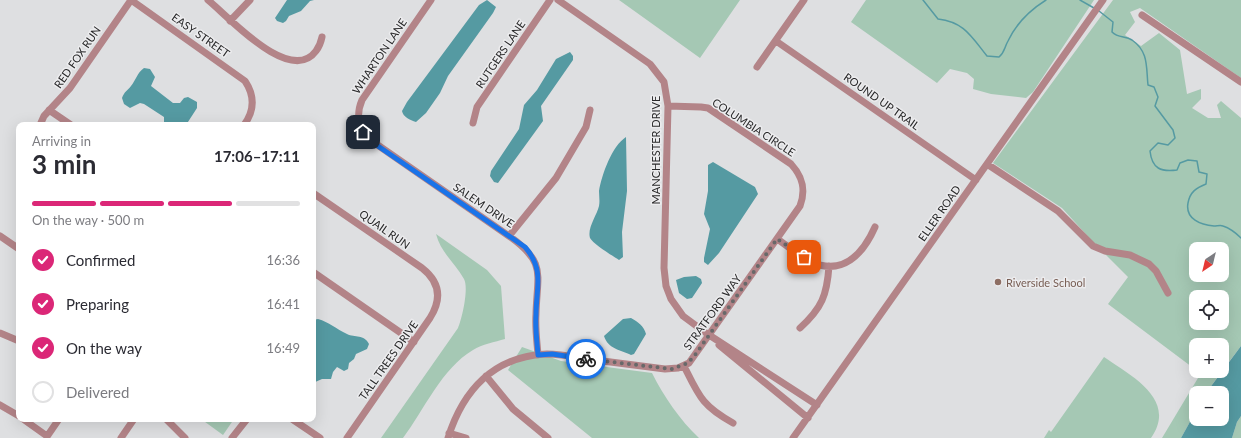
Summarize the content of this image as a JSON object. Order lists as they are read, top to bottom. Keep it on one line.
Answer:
{"streets":{"street":["EASY STREET","RUTGERS LANE","WHARTON LANE","RED FOX RUN","ROUND UP TRAIL","COLUMBIA CIRCLE","MANCHESTER DRIVE","SALEM DRIVE","ELLER ROAD","QUAIL RUN","STRATFORD WAY","TALL TREES DRIVE"]},"crossings":[["EASY STREET","RED FOX RUN"],["WHARTON LANE","SALEM DRIVE"],["ROUND UP TRAIL","ELLER ROAD"],["COLUMBIA CIRCLE","MANCHESTER DRIVE"],["COLUMBIA CIRCLE","STRATFORD WAY"],["MANCHESTER DRIVE","ELLER ROAD"],["MANCHESTER DRIVE","STRATFORD WAY"],["SALEM DRIVE","STRATFORD WAY"],["QUAIL RUN","TALL TREES DRIVE"]],"places":["Riverside School"],"north":"bottom left","page":{"heading":["3 min","Arriving in","17:06–17:11"],"bar":"On the way · 500 m","list":[["Confirmed","16:36"],["Preparing","16:41"],["On the way","16:49"],"Delivered"],"map_buttons":["+","−"]}}
